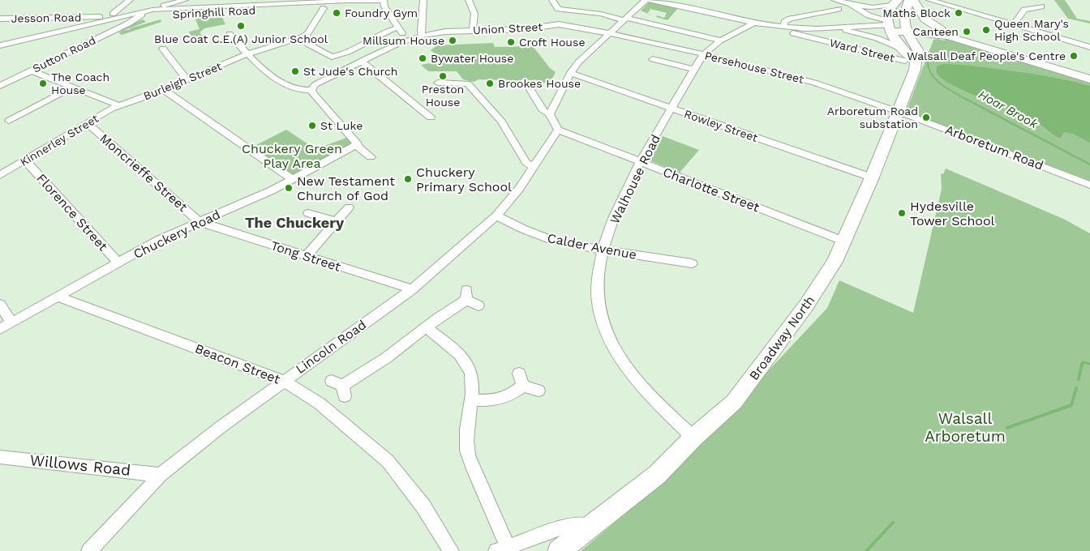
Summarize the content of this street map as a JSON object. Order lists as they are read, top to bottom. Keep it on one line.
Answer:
{"streets":{"highway":["Broadway North"],"street":["Springhill Road","Jesson Road","Union Street","Ward Street","Sutton Road","Persehouse Street","Burleigh Street","Rowley Street","Kinnerley Street","Arboretum Road","Moncrieffe Street","Walhouse Road","Charlotte Street","Florence Street","Chuckery Road","Calder Avenue","Tong Street","Lincoln Road","Beacon Street","Willows Road"]},"crossings":[["Springhill Road","Sutton Road"],["Union Street","Persehouse Street"],["Ward Street","Broadway North"],["Persehouse Street","Arboretum Road"],["Persehouse Street","Walhouse Road"],["Persehouse Street","Broadway North"],["Burleigh Street","Kinnerley Street"],["Rowley Street","Walhouse Road"],["Rowley Street","Broadway North"],["Kinnerley Street","Moncrieffe Street"],["Kinnerley Street","Florence Street"],["Arboretum Road","Broadway North"],["Moncrieffe Street","Chuckery Road"],["Moncrieffe Street","Tong Street"],["Walhouse Road","Charlotte Street"],["Walhouse Road","Calder Avenue"],["Walhouse Road","Broadway North"],["Charlotte Street","Broadway North"],["Charlotte Street","Lincoln Road"],["Florence Street","Chuckery Road"],["Chuckery Road","Tong Street"],["Chuckery Road","Beacon Street"],["Calder Avenue","Lincoln Road"],["Tong Street","Lincoln Road"],["Lincoln Road","Beacon Street"],["Lincoln Road","Willows Road"]],"districts":["The Chuckery"],"water":["Hoar Brook"],"parks":["Chuckery Green Play Area","Walsall Arboretum"],"places":["Foundry Gym","Maths Block","Blue Coat C.E.(A) Junior School","Queen Mary's High School","Canteen","Millsum House","Croft House","Walsall Deaf People's Centre","Bywater House","St Jude's Church","Preston House","The Coach House","Brookes House","Arboretum Road substation","St Luke","Chuckery Primary School","New Testament Church of God","Hydesville Tower School"]}
